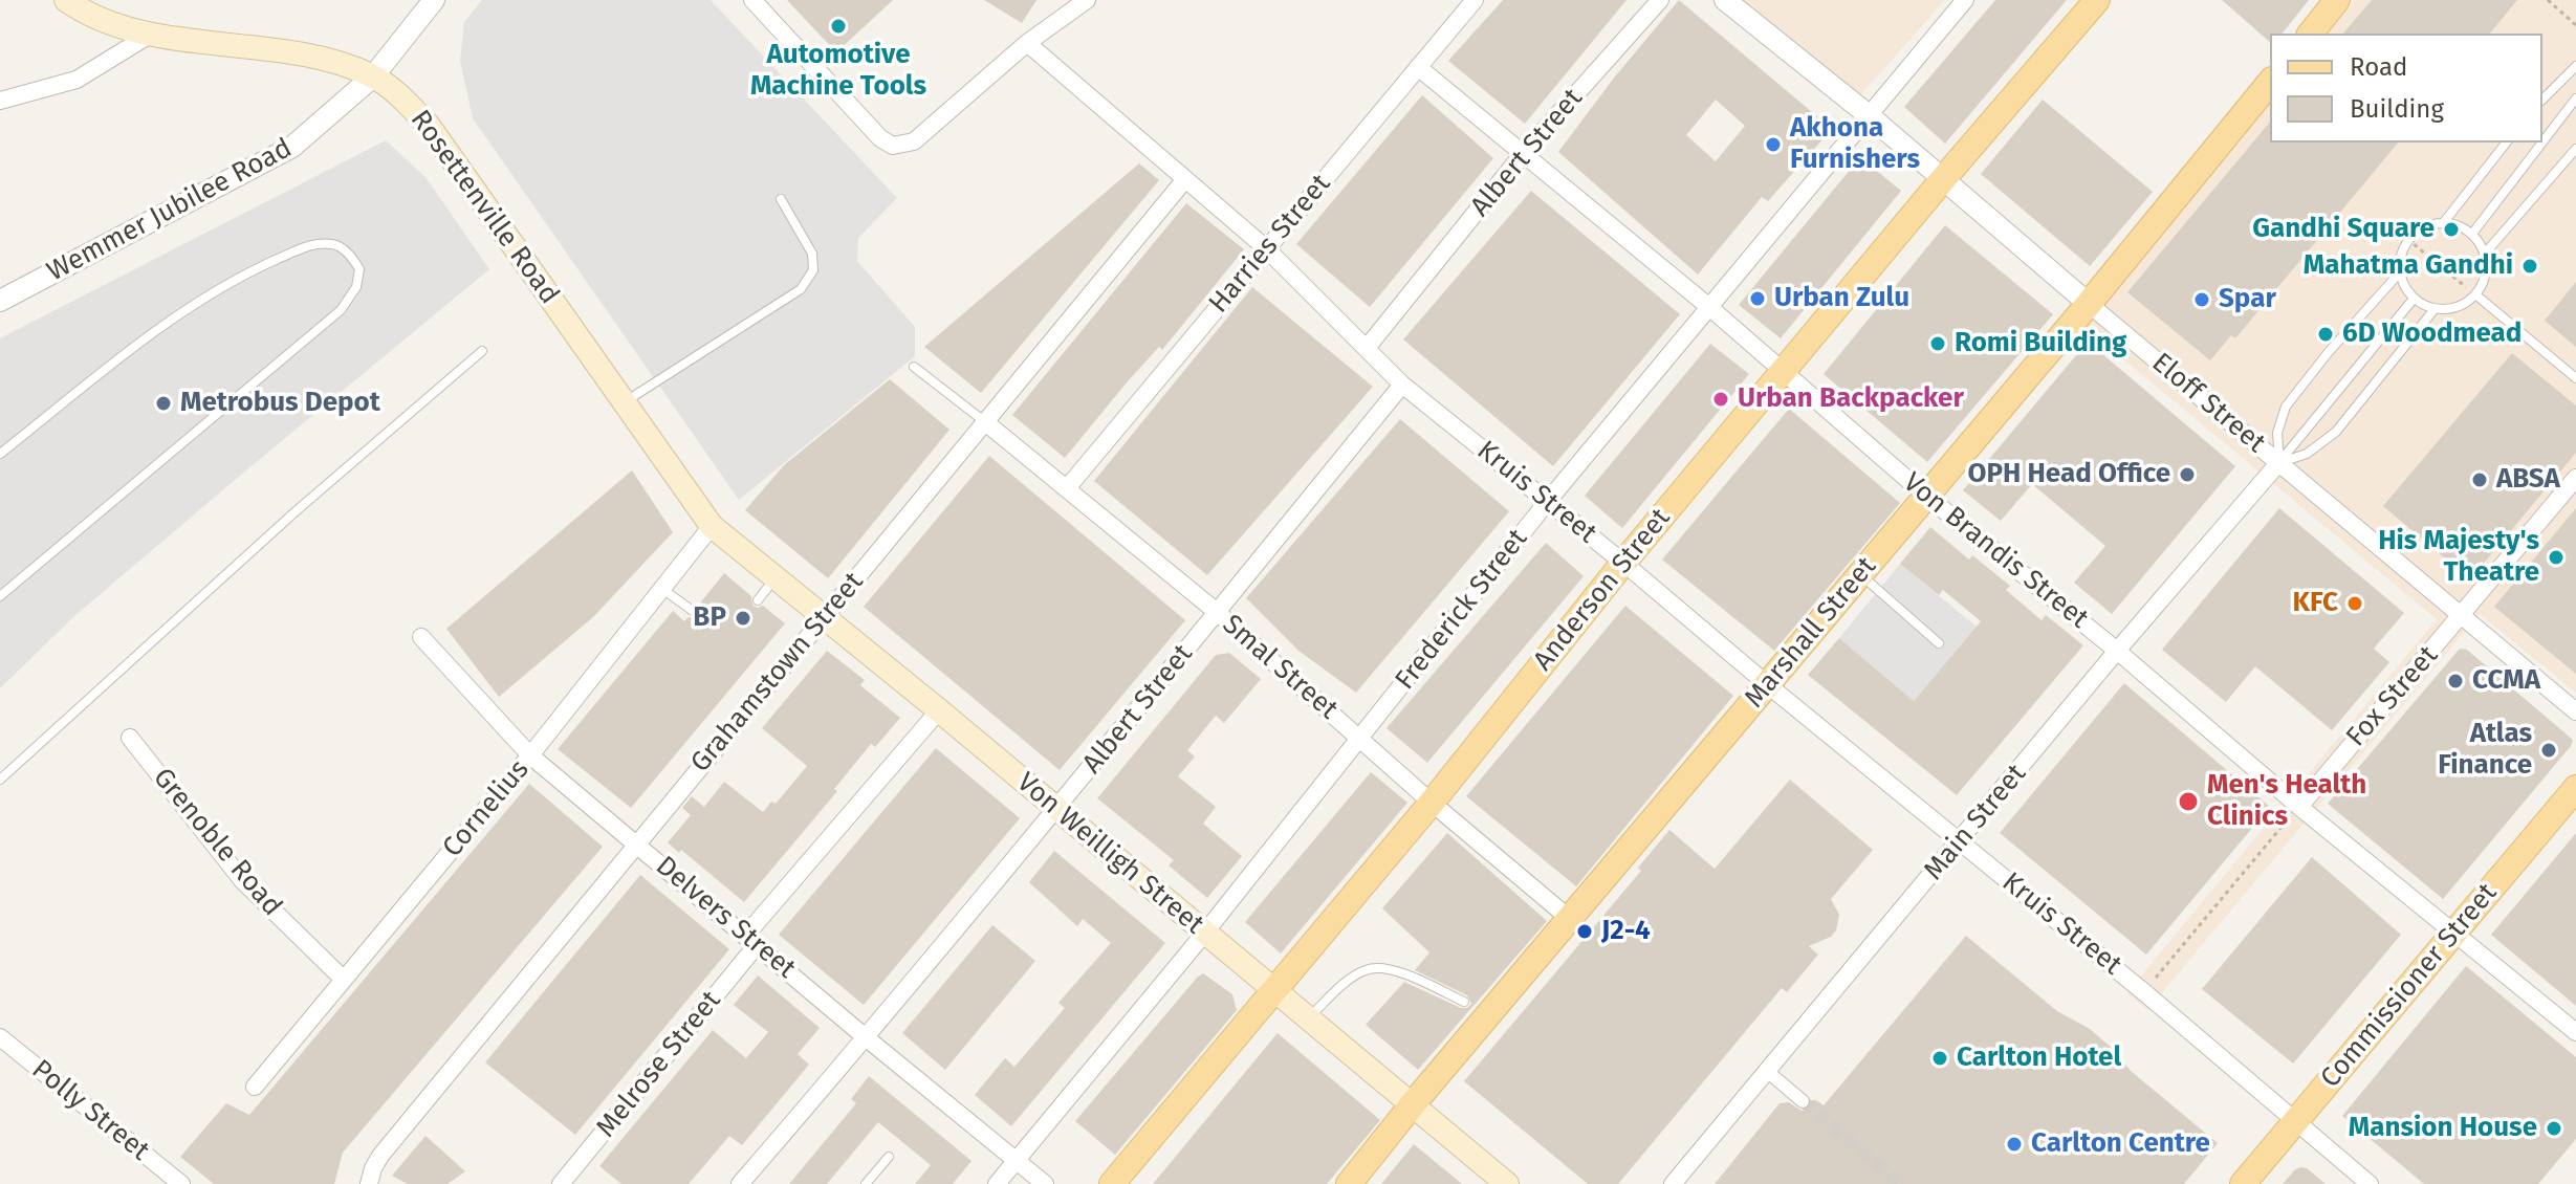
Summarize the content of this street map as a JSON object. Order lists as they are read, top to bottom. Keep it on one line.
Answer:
{"streets":{"main road":["Rosettenville Road","Anderson Street","Marshall Street","Von Weilligh Street","Commissioner Street"],"street":["Albert Street","Wemmer Jubilee Road","Harries Street","Eloff Street","Kruis Street","Von Brandis Street","Frederick Street","Smal Street","Grahamstown Street","Fox Street","Cornelius","Main Street","Grenoble Road","Delvers Street","Melrose Street","Polly Street"]},"crossings":[["Albert Street","Kruis Street"],["Albert Street","Von Brandis Street"],["Albert Street","Smal Street"],["Albert Street","Von Weilligh Street"],["Albert Street","Delvers Street"],["Rosettenville Road","Wemmer Jubilee Road"],["Rosettenville Road","Cornelius"],["Rosettenville Road","Von Weilligh Street"],["Harries Street","Kruis Street"],["Harries Street","Von Brandis Street"],["Harries Street","Smal Street"],["Eloff Street","Anderson Street"],["Eloff Street","Frederick Street"],["Eloff Street","Marshall Street"],["Eloff Street","Fox Street"],["Eloff Street","Main Street"],["Kruis Street","Anderson Street"],["Kruis Street","Frederick Street"],["Kruis Street","Marshall Street"],["Kruis Street","Grahamstown Street"],["Kruis Street","Main Street"],["Kruis Street","Commissioner Street"],["Von Brandis Street","Anderson Street"],["Von Brandis Street","Frederick Street"],["Von Brandis Street","Marshall Street"],["Von Brandis Street","Fox Street"],["Von Brandis Street","Main Street"],["Von Brandis Street","Commissioner Street"],["Anderson Street","Smal Street"],["Anderson Street","Von Weilligh Street"],["Frederick Street","Smal Street"],["Frederick Street","Von Weilligh Street"],["Frederick Street","Delvers Street"],["Marshall Street","Smal Street"],["Marshall Street","Von Weilligh Street"],["Smal Street","Grahamstown Street"],["Grahamstown Street","Von Weilligh Street"],["Grahamstown Street","Delvers Street"],["Cornelius","Grenoble Road"],["Cornelius","Von Weilligh Street"],["Cornelius","Delvers Street"],["Von Weilligh Street","Melrose Street"],["Delvers Street","Melrose Street"]],"places":["Automotive Machine Tools","Akhona Furnishers","Gandhi Square","Mahatma Gandhi","Urban Zulu","Spar","6D Woodmead","Romi Building","Urban Backpacker","Metrobus Depot","OPH Head Office","ABSA","His Majesty's Theatre","KFC","BP","CCMA","Atlas Finance","Men's Health Clinics","J2-4","Carlton Hotel","Mansion House","Carlton Centre"],"legend":["Road","Building"]}
